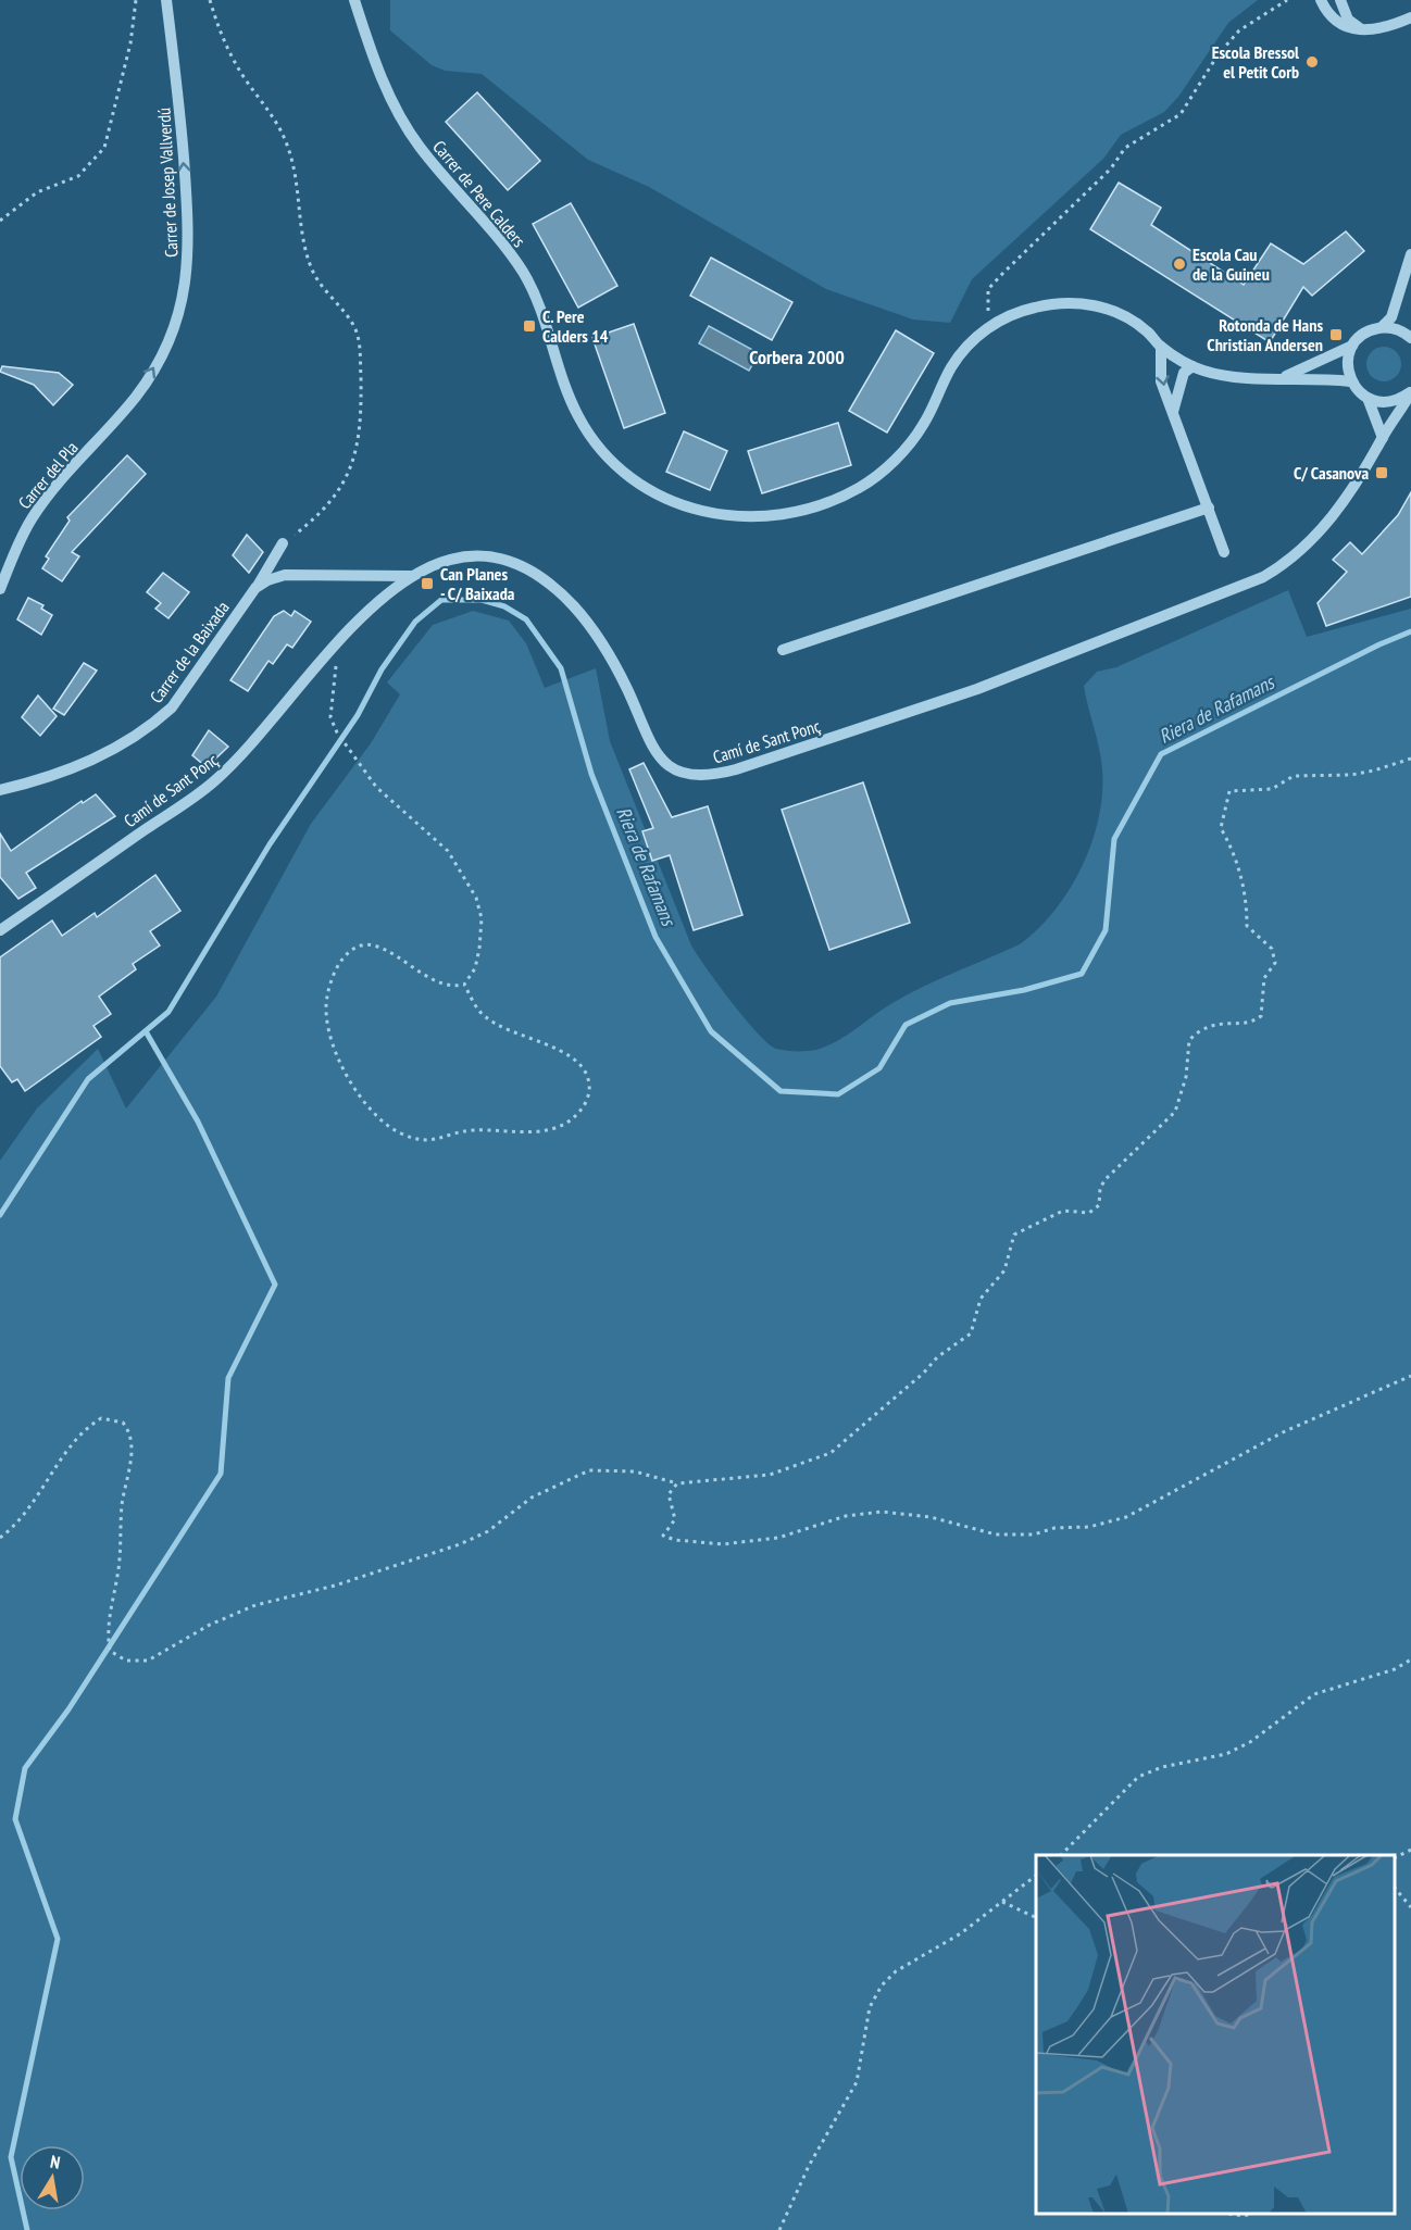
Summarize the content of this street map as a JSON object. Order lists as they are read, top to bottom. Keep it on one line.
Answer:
{"streets":{"street":["Carrer de Josep Vallverdú","Carrer de Pere Calders","Carrer del Pla","Carrer de la Baixada","Camí de Sant Ponç"]},"crossings":[["Carrer de Josep Vallverdú","Carrer del Pla"]],"one_way":["Carrer de Josep Vallverdú"],"districts":["Corbera 2000"],"water":["Riera de Rafamans"],"places":{"other":["Escola Bressol el Petit Corb","Escola Cau de la Guineu"],"transit":["C. Pere Calders 14","Rotonda de Hans Christian Andersen","C/ Casanova","Can Planes - C/ Baixada"]},"north":"top"}
